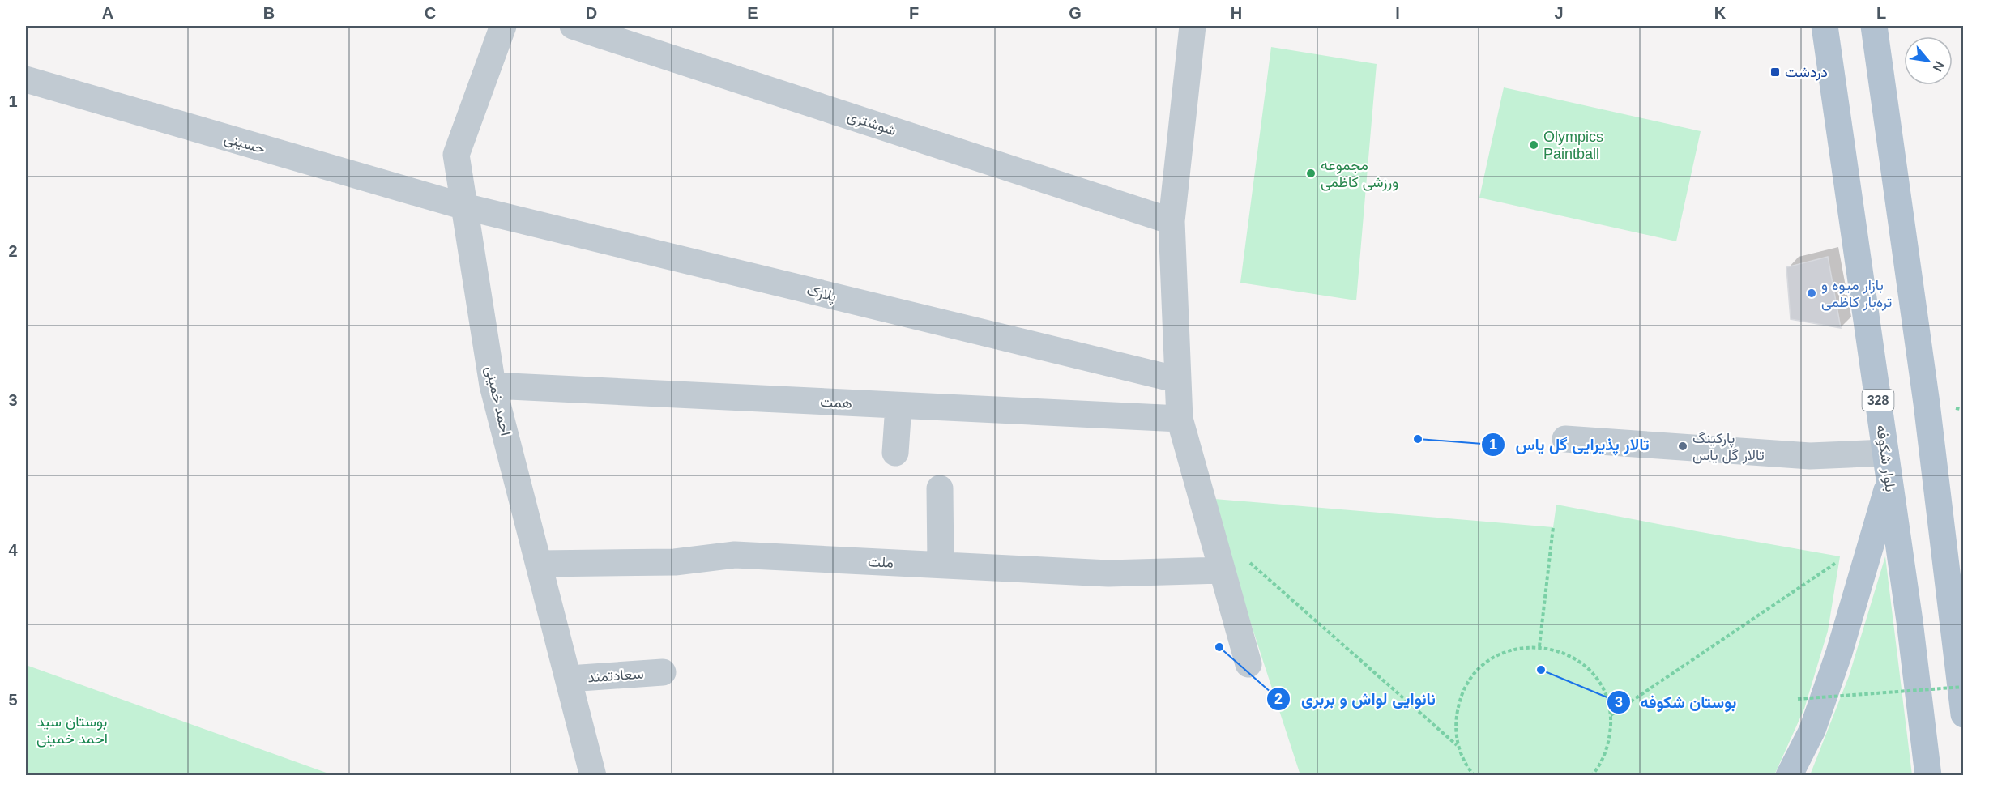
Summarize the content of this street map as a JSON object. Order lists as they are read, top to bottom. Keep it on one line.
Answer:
{"streets":{"main road":["328","بلوار شکوفه"],"street":["شوشتری","حسینی","پلارک","احمد خمینی","همت","ملت","سعادتمند"]},"crossings":[["حسینی","پلارک"],["حسینی","احمد خمینی"],["پلارک","احمد خمینی"],["احمد خمینی","همت"],["احمد خمینی","ملت"],["احمد خمینی","سعادتمند"]],"parks":["بوستان سید احمد خمینی"],"places":{"transit":["دردشت"],"other":["Olympics Paintball","مجموعه ورزشی کاظمی","بازار میوه و تره‌بار کاظمی","تالار پذیرایی گل یاس","پارکینگ تالار گل یاس","نانوایی لواش و بربری","بوستان شکوفه"]},"north":"bottom right","grid":{"columns":["A","B","C","D","E","F","G","H","I","J","K","L"],"rows":["1","2","3","4","5"]}}
